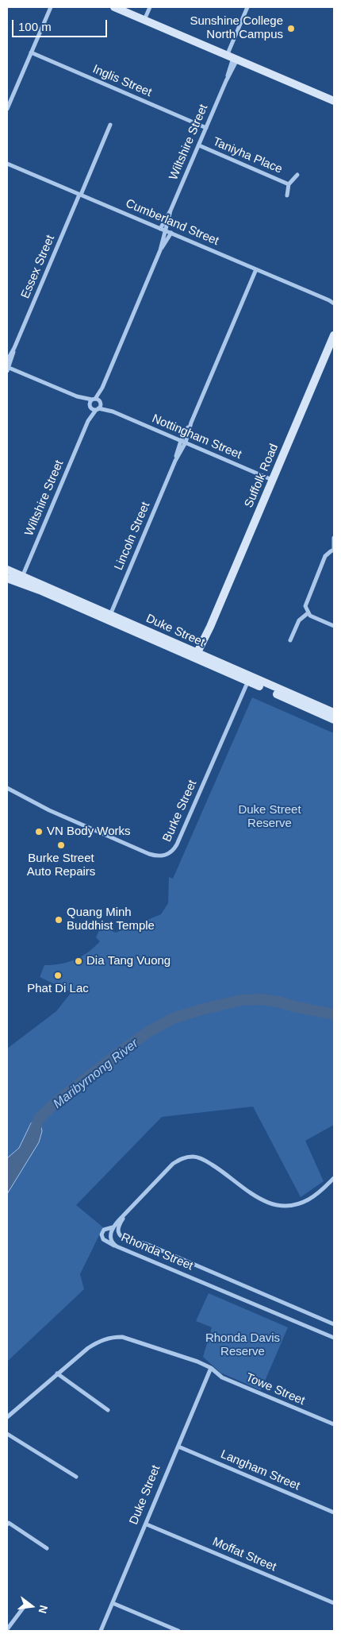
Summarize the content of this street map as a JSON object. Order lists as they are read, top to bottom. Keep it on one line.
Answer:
{"streets":{"street":["Inglis Street","Wiltshire Street","Taniyha Place","Cumberland Street","Essex Street","Nottingham Street","Suffolk Road","Lincoln Street","Duke Street","Burke Street","Rhonda Street","Towe Street","Langham Street","Moffat Street"]},"crossings":[["Inglis Street","Wiltshire Street"],["Wiltshire Street","Taniyha Place"],["Wiltshire Street","Cumberland Street"],["Wiltshire Street","Nottingham Street"],["Wiltshire Street","Duke Street"],["Cumberland Street","Essex Street"],["Cumberland Street","Lincoln Street"],["Essex Street","Nottingham Street"],["Nottingham Street","Suffolk Road"],["Nottingham Street","Lincoln Street"],["Suffolk Road","Duke Street"],["Lincoln Street","Duke Street"],["Duke Street","Burke Street"],["Duke Street","Towe Street"],["Duke Street","Langham Street"],["Duke Street","Moffat Street"]],"water":["Maribyrnong River"],"parks":["Duke Street Reserve","Rhonda Davis Reserve"],"places":["Sunshine College North Campus","VN Body Works","Burke Street Auto Repairs","Quang Minh Buddhist Temple","Dia Tang Vuong","Phat Di Lac"],"scale_bar":"100 m","north":"right"}
